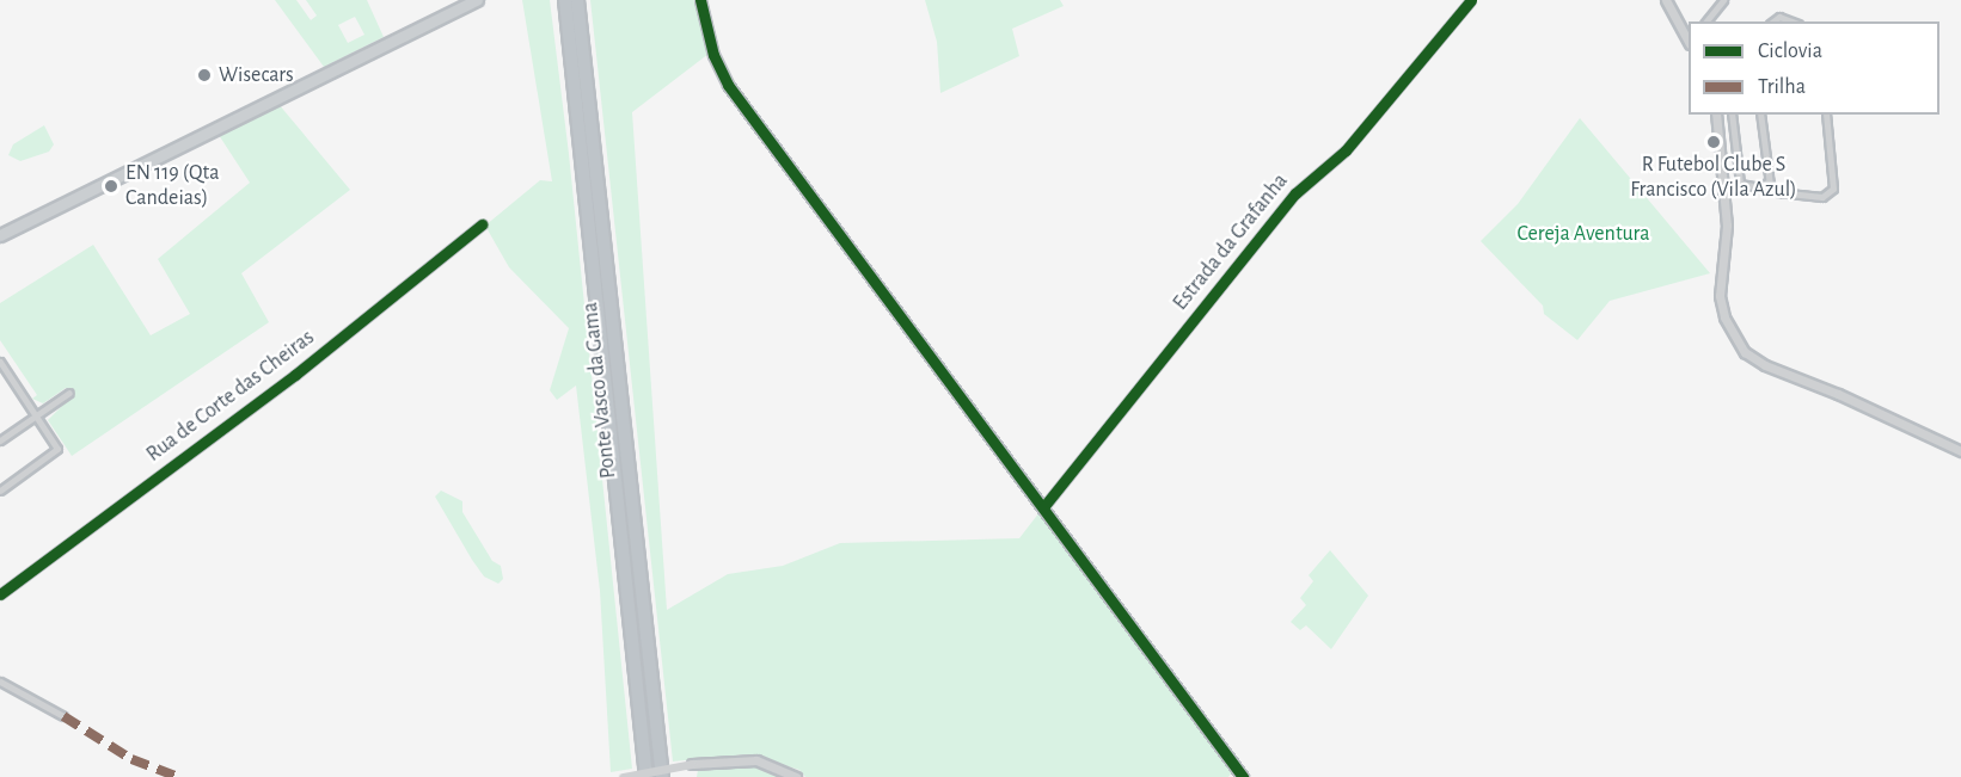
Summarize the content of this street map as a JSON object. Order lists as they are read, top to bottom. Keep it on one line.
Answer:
{"streets":{"highway":["Ponte Vasco da Gama"],"street":["Estrada da Grafanha","Rua de Corte das Cheiras"]},"parks":["Cereja Aventura"],"places":["Wisecars","R Futebol Clube S Francisco (Vila Azul)","EN 119 (Qta Candeias)"],"legend":["Ciclovia","Trilha"]}
